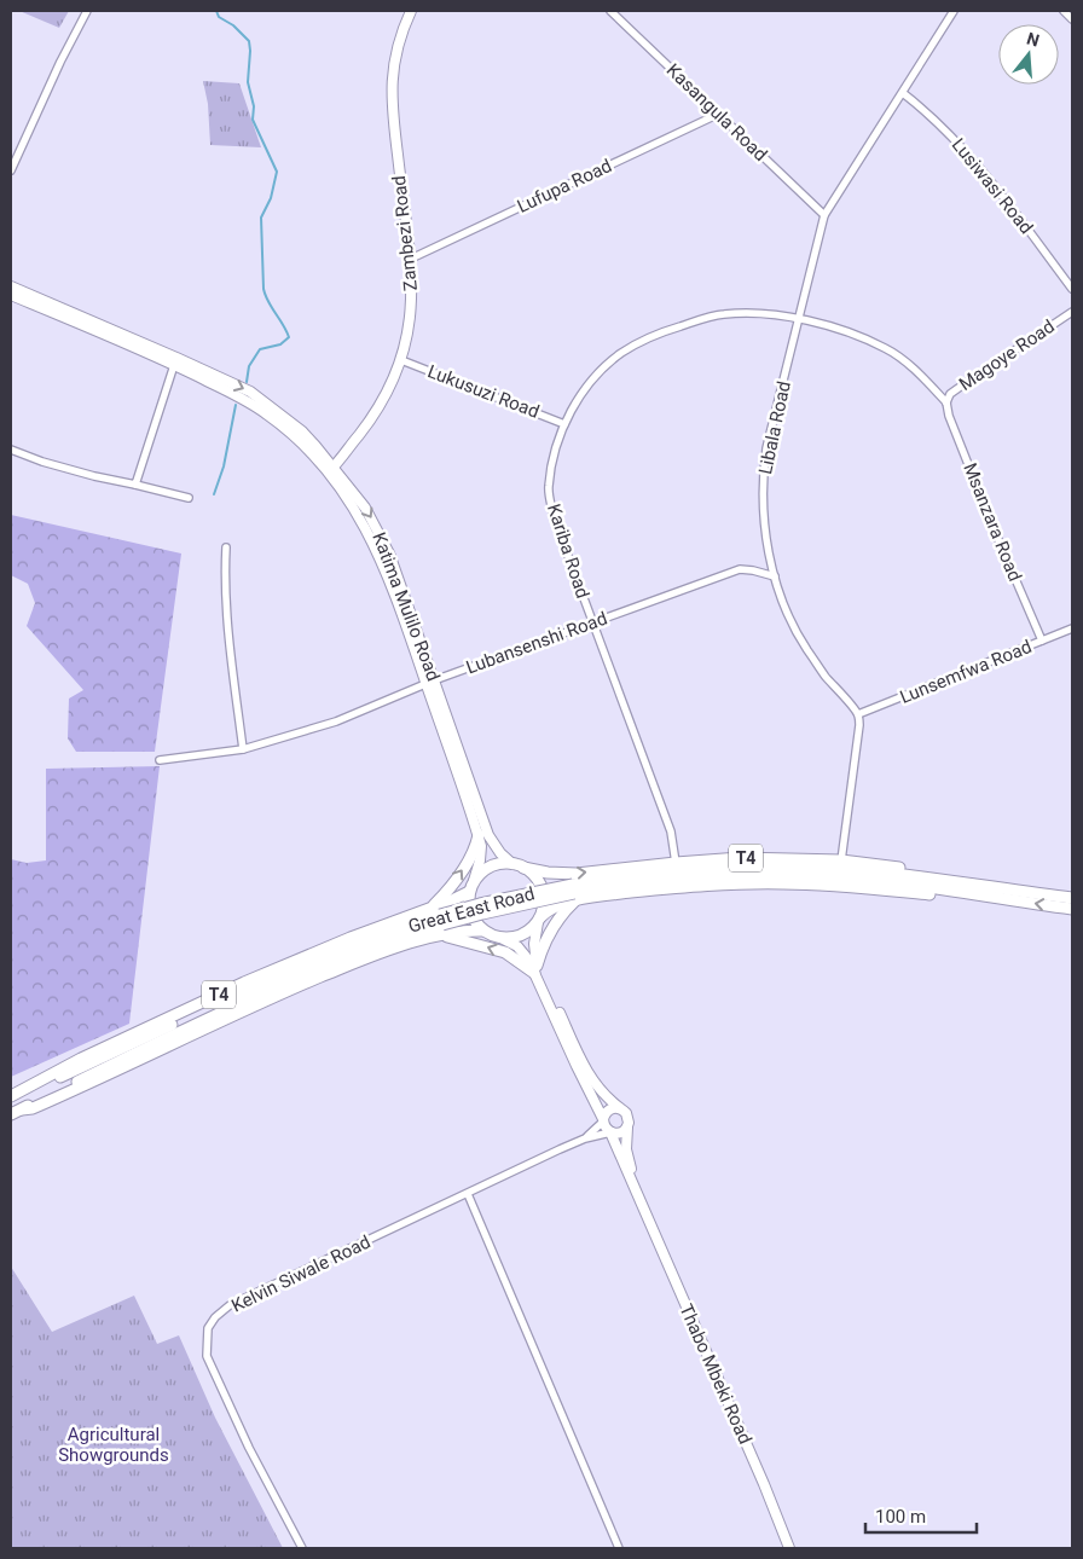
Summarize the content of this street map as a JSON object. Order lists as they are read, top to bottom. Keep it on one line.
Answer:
{"streets":{"main road":["Zambezi Road","Katima Mulilo Road","T4","Great East Road","Thabo Mbeki Road"],"street":["Kasangula Road","Lufupa Road","Lusiwasi Road","Magoye Road","Lukusuzi Road","Libala Road","Msanzara Road","Kariba Road","Lubansenshi Road","Lunsemfwa Road","Kelvin Siwale Road"]},"crossings":[["Kasangula Road","Lufupa Road"],["Kasangula Road","Libala Road"],["Lufupa Road","Zambezi Road"],["Lusiwasi Road","Libala Road"],["Zambezi Road","Lukusuzi Road"],["Zambezi Road","Katima Mulilo Road"],["Magoye Road","Msanzara Road"],["Magoye Road","Kariba Road"],["Lukusuzi Road","Kariba Road"],["Libala Road","Kariba Road"],["Libala Road","Lubansenshi Road"],["Libala Road","Lunsemfwa Road"],["Msanzara Road","Kariba Road"],["Msanzara Road","Lunsemfwa Road"],["Kariba Road","Lubansenshi Road"],["Kariba Road","Great East Road"],["Katima Mulilo Road","Lubansenshi Road"],["Katima Mulilo Road","Great East Road"],["Katima Mulilo Road","Thabo Mbeki Road"],["Great East Road","Thabo Mbeki Road"],["Kelvin Siwale Road","Thabo Mbeki Road"]],"parks":["Agricultural Showgrounds"],"scale_bar":"100 m","north":"top"}
